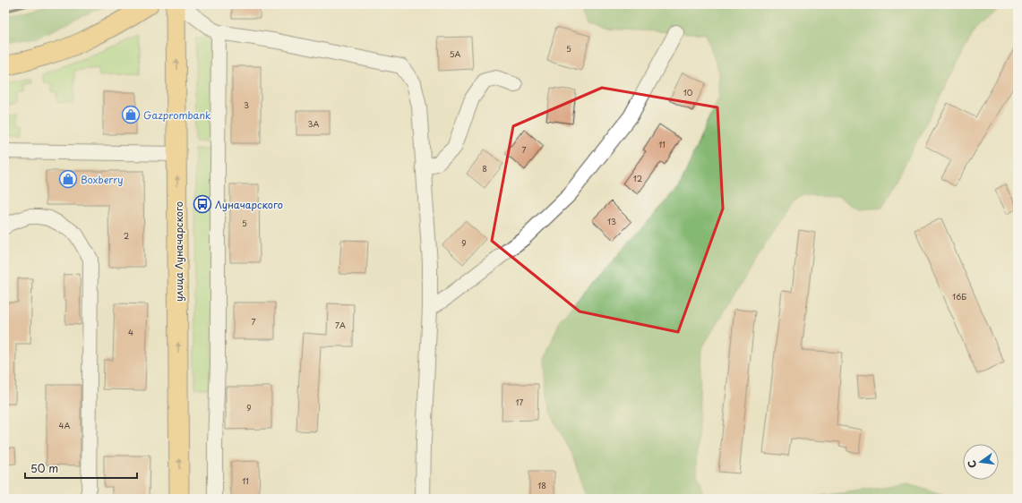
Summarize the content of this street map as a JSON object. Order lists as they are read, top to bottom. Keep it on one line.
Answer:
{"streets":{"main road":["улица Луначарского"]},"one_way":["улица Луначарского"],"places":{"shop":["Gazprombank","Boxberry"],"bus stop":["Луначарского"]},"house_numbers":["5","5А","10","3","3А","11","7","8","12","13","5","2","9","16Б","7","7А","4","17","9","4А","11","18"],"scale_bar":"50 m","north":"left"}
